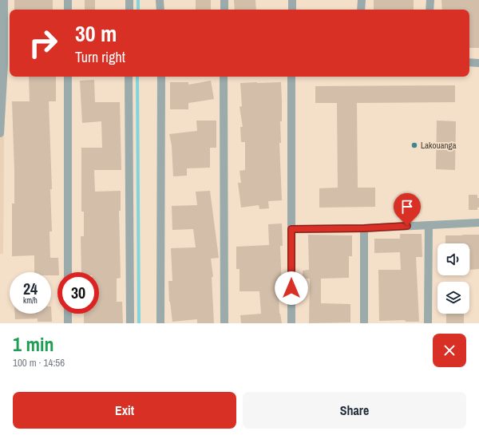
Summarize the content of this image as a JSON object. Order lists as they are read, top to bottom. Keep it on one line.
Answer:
{"places":["Lakouanga"],"page":{"turn":["30 m","Turn right"],"speed":"24 km/h","limit":"30","heading":["1 min","100 m · 14:56"],"buttons":["Exit","Share"]}}
